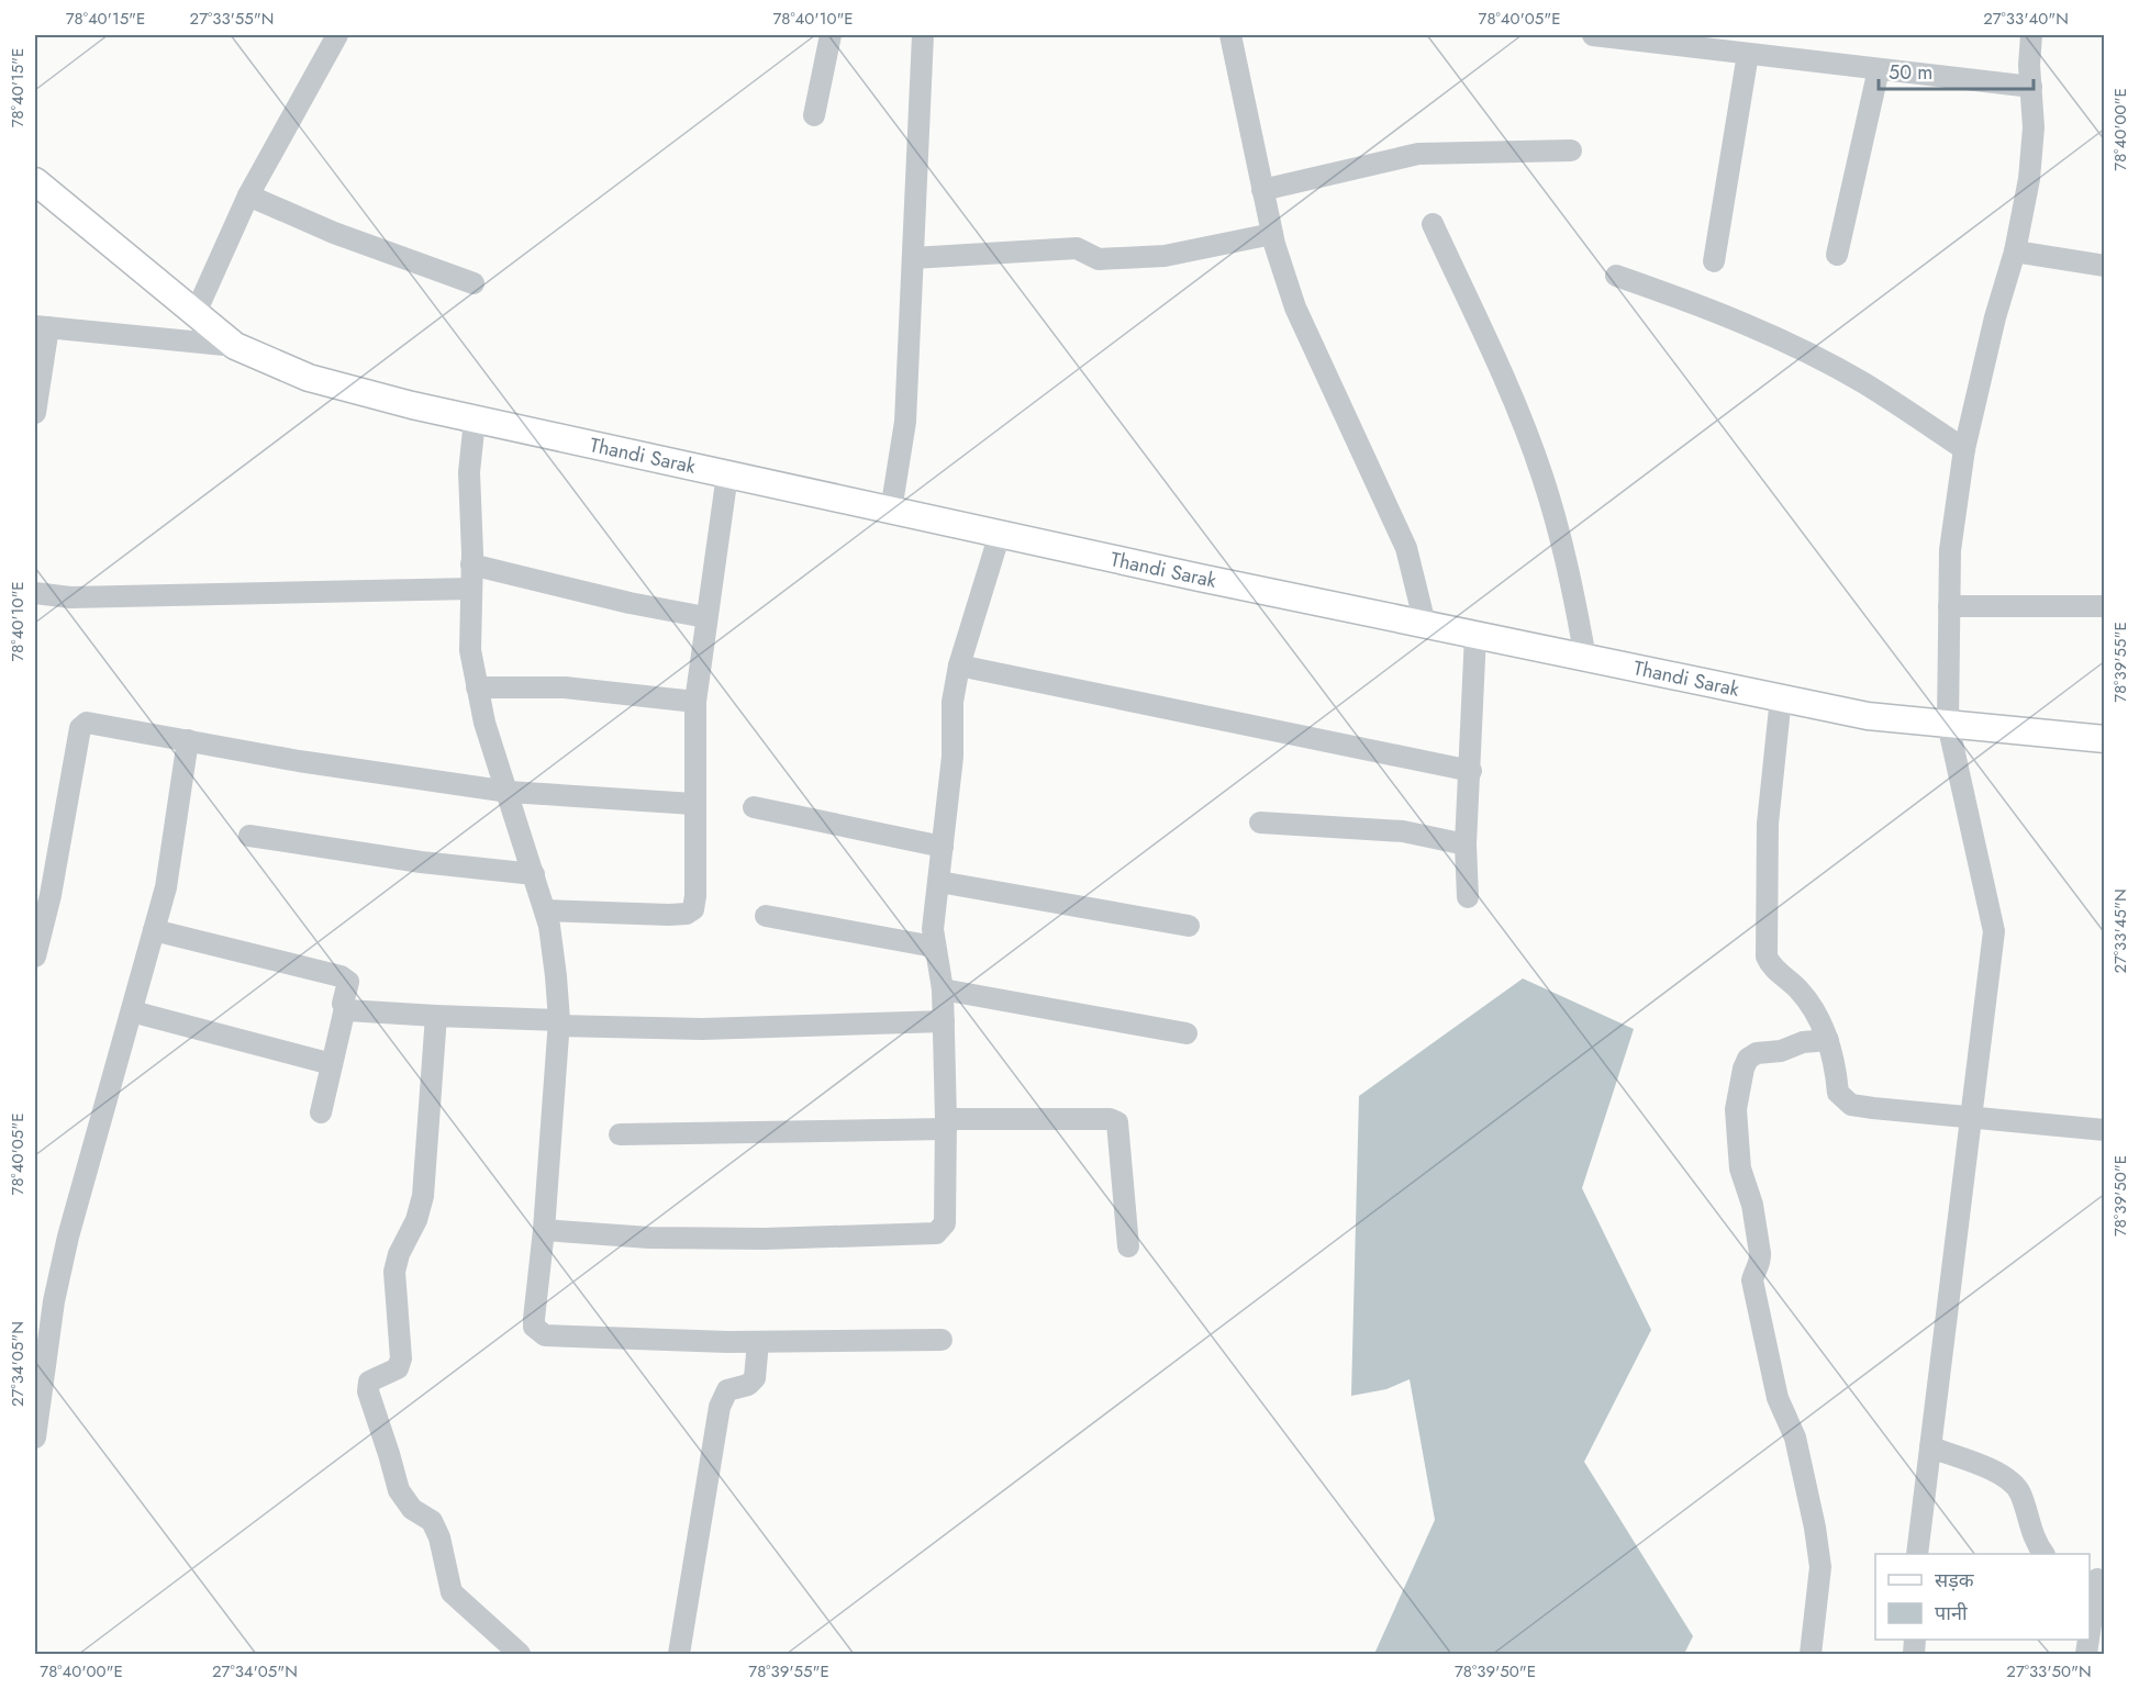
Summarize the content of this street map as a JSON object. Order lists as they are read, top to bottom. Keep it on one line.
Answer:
{"streets":{"main road":["Thandi Sarak"]},"legend":["सड़क","पानी"],"scale_bar":"50 m","coordinates":["78°40'15\"E","27°33'55\"N","78°40'10\"E","78°40'05\"E","27°33'40\"N","78°40'00\"E","78°39'55\"E","27°33'45\"N","78°39'50\"E","27°34'05\"N","27°33'50\"N"]}
